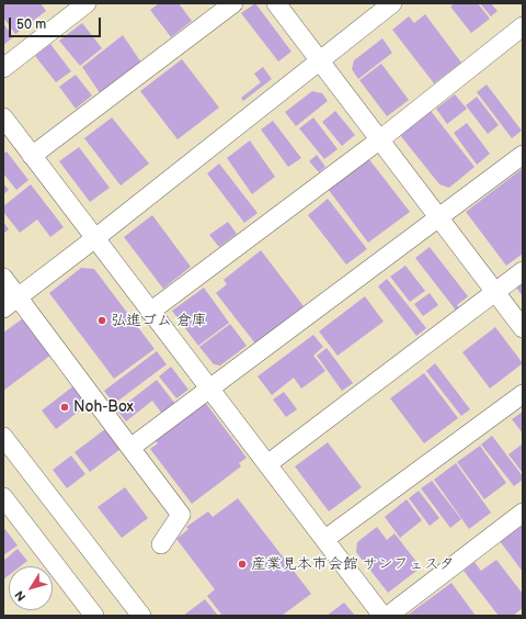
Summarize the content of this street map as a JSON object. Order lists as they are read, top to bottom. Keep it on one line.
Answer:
{"places":["弘進ゴム 倉庫","Noh-Box","産業見本市会館 サンフェスタ"],"scale_bar":"50 m","north":"bottom left"}
